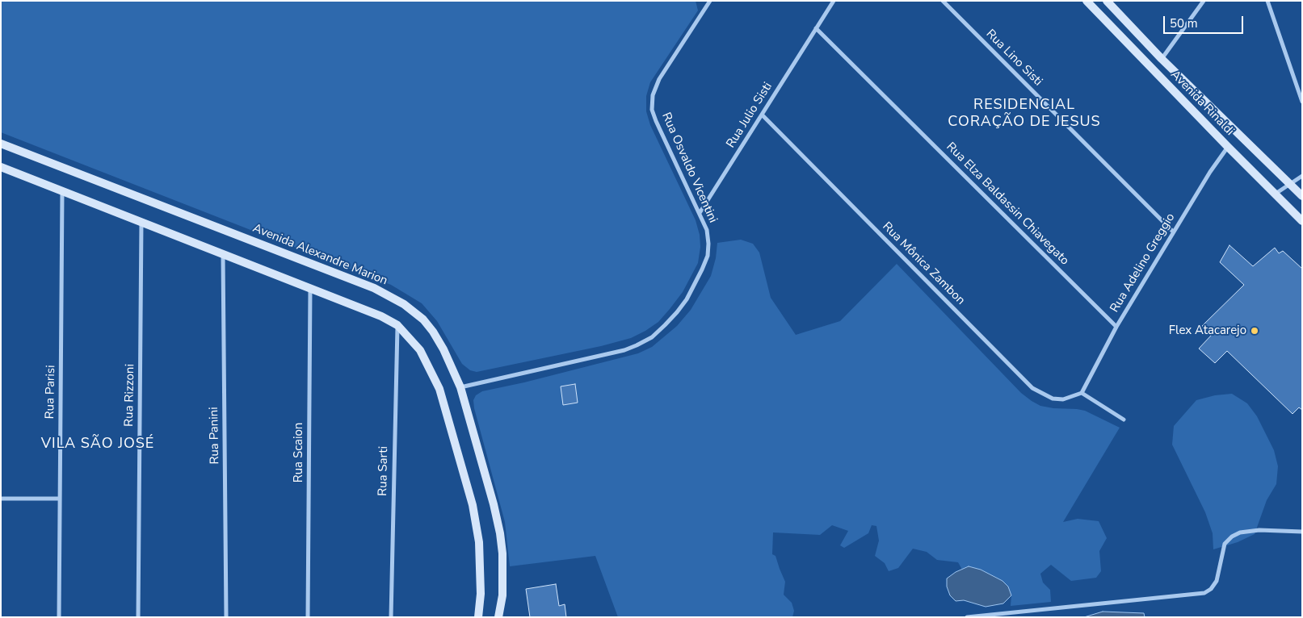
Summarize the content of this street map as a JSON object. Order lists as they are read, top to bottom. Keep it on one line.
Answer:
{"streets":{"street":["Rua Lino Sisti","Avenida Rinaldi","Rua Julio Sisti","Rua Osvaldo Vicentini","Rua Elza Baldassin Chiavegato","Avenida Alexandre Marion","Rua Adelino Greggio","Rua Mônica Zambon","Rua Parisi","Rua Rizzoni","Rua Panini","Rua Scaion","Rua Sarti"]},"crossings":[["Rua Lino Sisti","Rua Adelino Greggio"],["Avenida Rinaldi","Rua Adelino Greggio"],["Rua Julio Sisti","Rua Osvaldo Vicentini"],["Rua Julio Sisti","Rua Elza Baldassin Chiavegato"],["Rua Julio Sisti","Rua Mônica Zambon"],["Rua Osvaldo Vicentini","Avenida Alexandre Marion"],["Rua Elza Baldassin Chiavegato","Rua Adelino Greggio"],["Rua Adelino Greggio","Rua Mônica Zambon"]],"districts":["RESIDENCIAL CORAÇÃO DE JESUS","VILA SÃO JOSÉ"],"places":["Flex Atacarejo"],"scale_bar":"50 m"}
